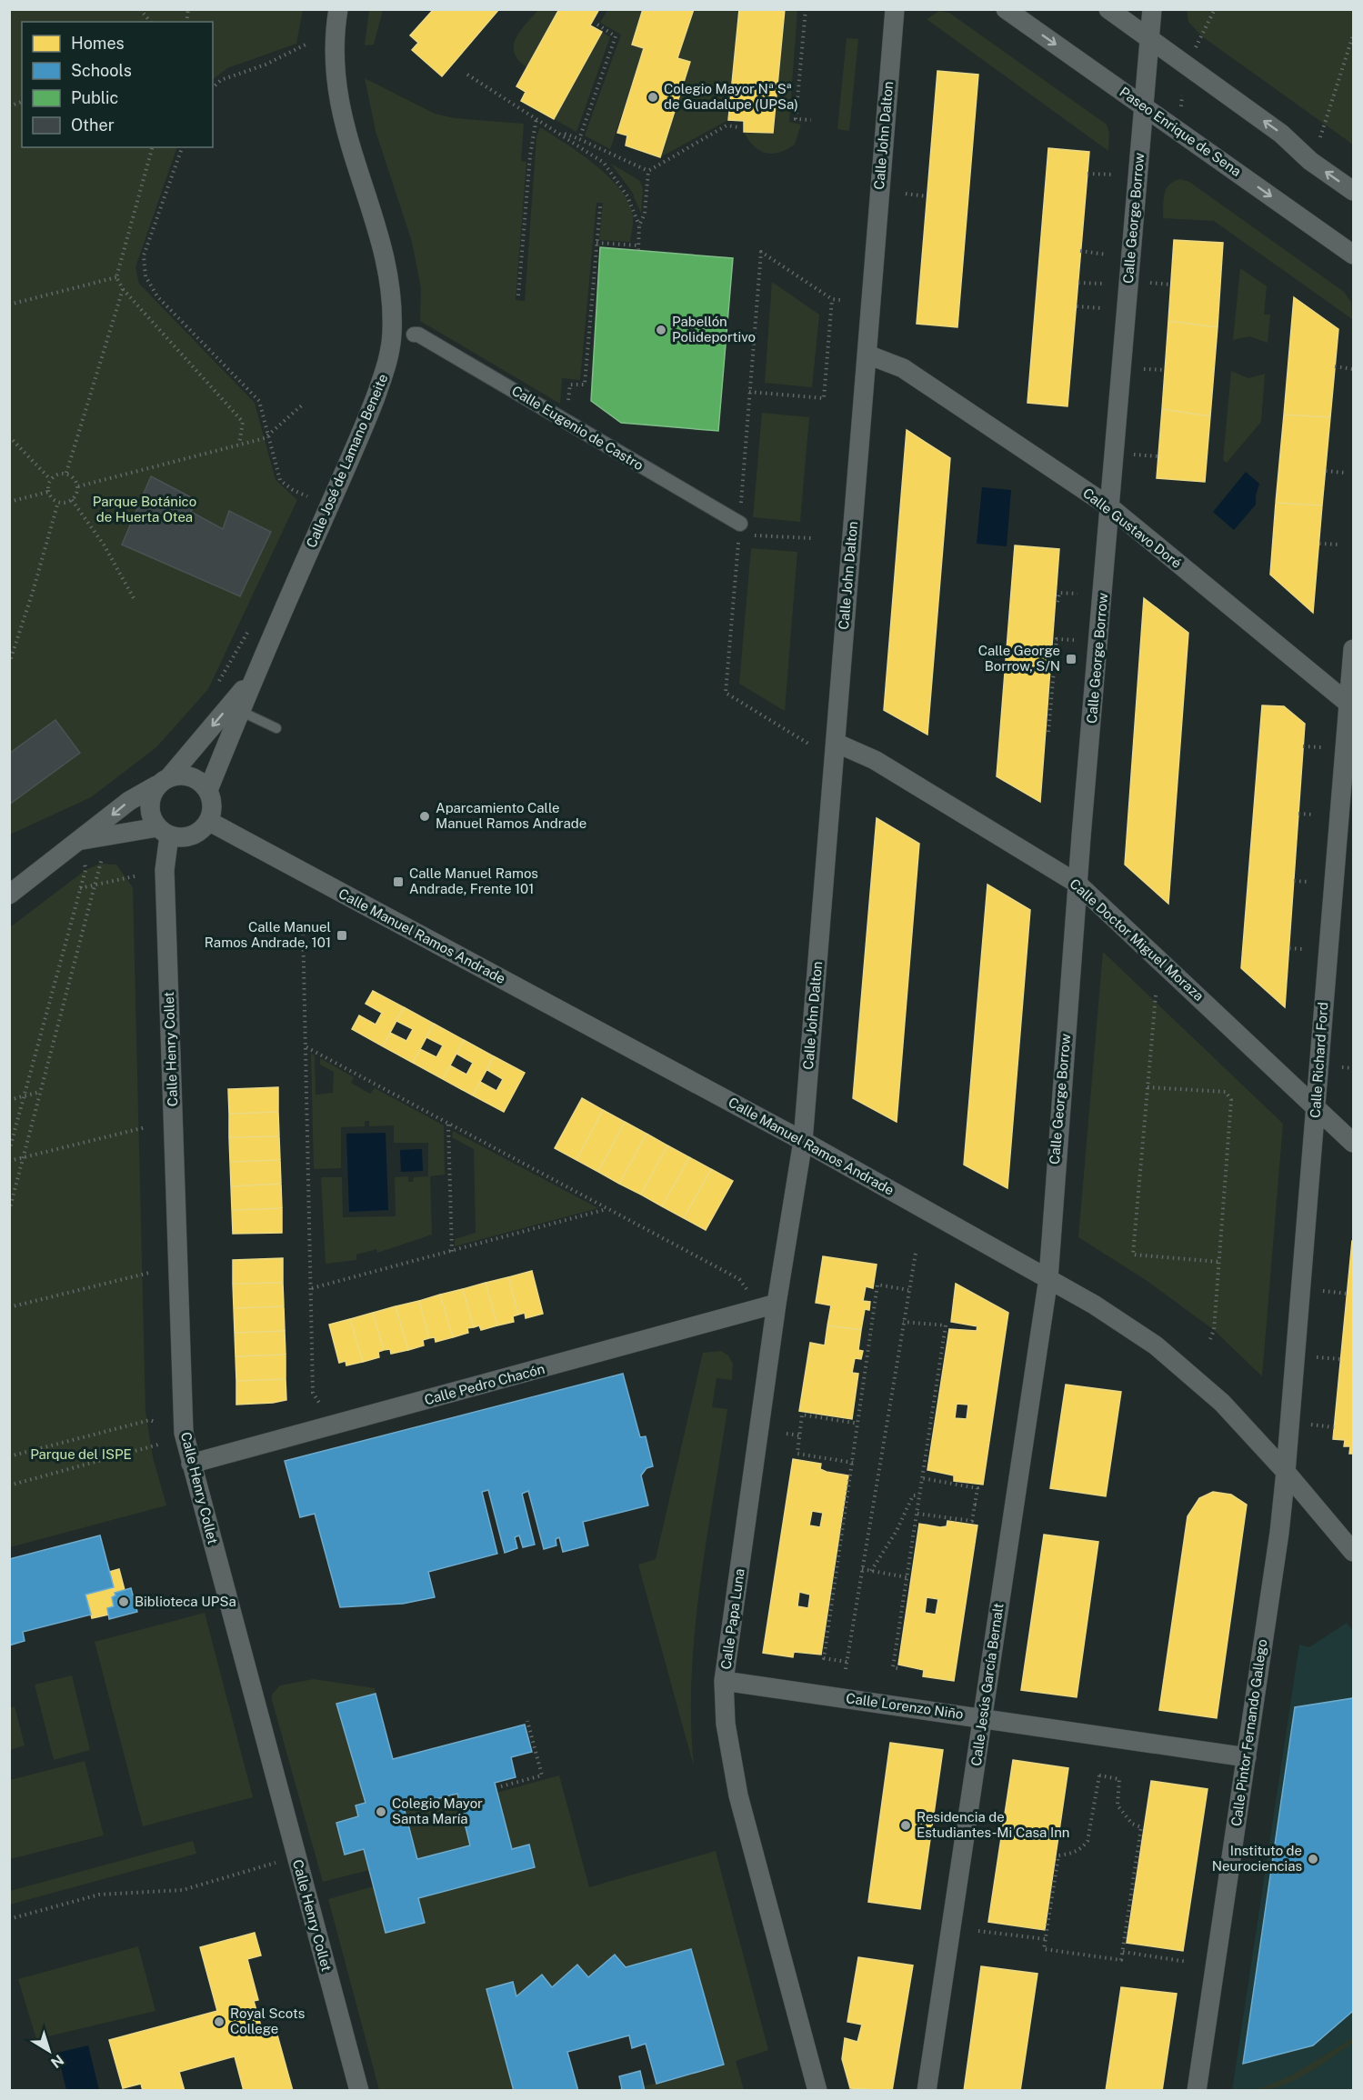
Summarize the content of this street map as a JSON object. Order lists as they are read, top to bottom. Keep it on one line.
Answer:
{"streets":{"street":["Paseo Enrique de Sena","Calle John Dalton","Calle George Borrow","Calle Eugenio de Castro","Calle José de Lamano Beneite","Calle Gustavo Doré","Calle Manuel Ramos Andrade","Calle Doctor Miguel Moraza","Calle Henry Collet","Calle Richard Ford","Calle Pedro Chacón","Calle Papa Luna","Calle Jesús García Bernalt","Calle Lorenzo Niño","Calle Pintor Fernando Gallego"]},"crossings":[["Paseo Enrique de Sena","Calle George Borrow"],["Calle John Dalton","Calle Gustavo Doré"],["Calle John Dalton","Calle Manuel Ramos Andrade"],["Calle John Dalton","Calle Doctor Miguel Moraza"],["Calle John Dalton","Calle Papa Luna"],["Calle George Borrow","Calle Gustavo Doré"],["Calle George Borrow","Calle Manuel Ramos Andrade"],["Calle George Borrow","Calle Doctor Miguel Moraza"],["Calle George Borrow","Calle Jesús García Bernalt"],["Calle José de Lamano Beneite","Calle Manuel Ramos Andrade"],["Calle José de Lamano Beneite","Calle Henry Collet"],["Calle Gustavo Doré","Calle Richard Ford"],["Calle Manuel Ramos Andrade","Calle Henry Collet"],["Calle Manuel Ramos Andrade","Calle Richard Ford"],["Calle Manuel Ramos Andrade","Calle Papa Luna"],["Calle Manuel Ramos Andrade","Calle Jesús García Bernalt"],["Calle Manuel Ramos Andrade","Calle Pintor Fernando Gallego"],["Calle Doctor Miguel Moraza","Calle Richard Ford"],["Calle Henry Collet","Calle Pedro Chacón"],["Calle Richard Ford","Calle Pintor Fernando Gallego"],["Calle Pedro Chacón","Calle Papa Luna"],["Calle Papa Luna","Calle Lorenzo Niño"],["Calle Jesús García Bernalt","Calle Lorenzo Niño"],["Calle Lorenzo Niño","Calle Pintor Fernando Gallego"]],"parks":["Parque Botánico de Huerta Otea","Parque del ISPE"],"places":{"other":["Colegio Mayor Nª Sª de Guadalupe (UPSa)","Pabellón Polideportivo","Aparcamiento Calle Manuel Ramos Andrade","Biblioteca UPSa","Colegio Mayor Santa María","Residencia de Estudiantes-Mi Casa Inn","Instituto de Neurociencias","Royal Scots College"],"transit":["Calle George Borrow, S/N","Calle Manuel Ramos Andrade, Frente 101","Calle Manuel Ramos Andrade, 101"]},"legend":["Homes","Schools","Public","Other"],"north":"bottom right"}
